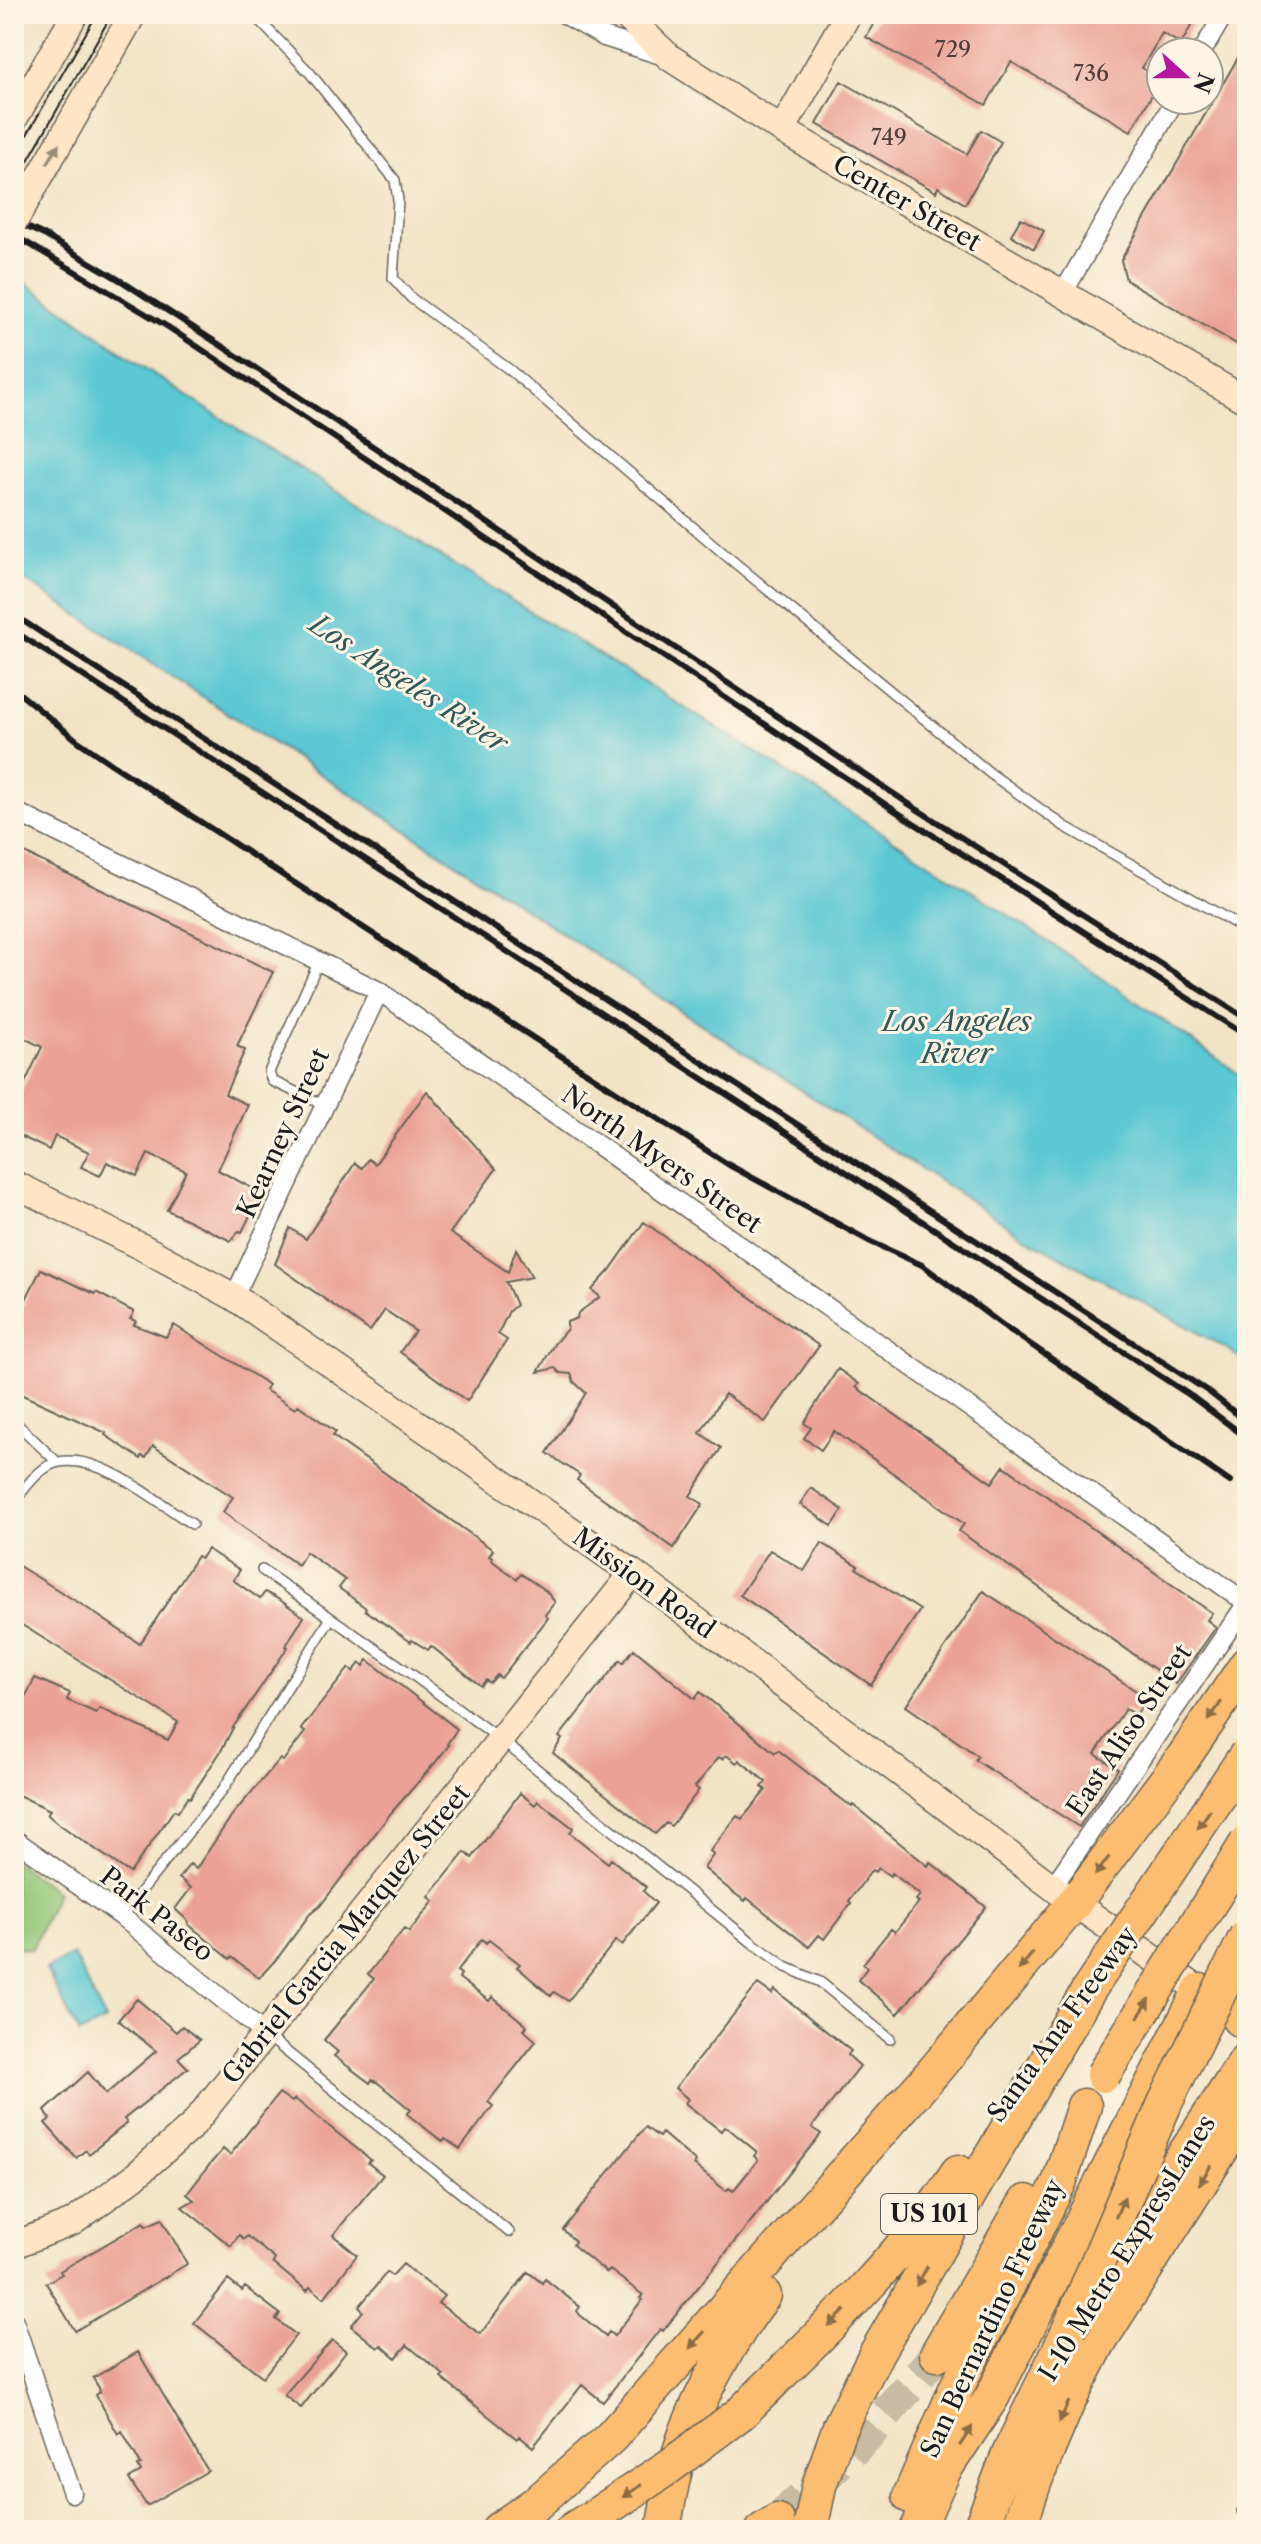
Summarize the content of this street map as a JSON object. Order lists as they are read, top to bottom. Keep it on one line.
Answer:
{"streets":{"highway":["Santa Ana Freeway","US 101","I-10 Metro ExpressLanes","San Bernardino Freeway"],"main road":["Center Street","Mission Road","Gabriel Garcia Marquez Street"],"street":["Kearney Street","North Myers Street","East Aliso Street","Park Paseo"]},"crossings":[["Kearney Street","North Myers Street"],["Kearney Street","Mission Road"],["North Myers Street","East Aliso Street"],["Mission Road","East Aliso Street"],["Mission Road","Gabriel Garcia Marquez Street"],["Park Paseo","Gabriel Garcia Marquez Street"],["Santa Ana Freeway","San Bernardino Freeway"]],"water":["Los Angeles River"],"house_numbers":["729","736","749"],"north":"right"}
